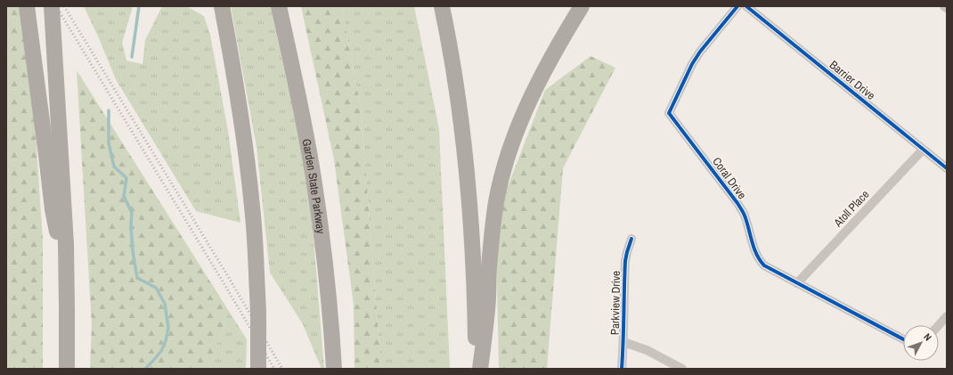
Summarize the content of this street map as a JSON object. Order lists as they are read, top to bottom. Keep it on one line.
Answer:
{"streets":{"highway":["Garden State Parkway"],"street":["Barrier Drive","Coral Drive","Atoll Place","Parkview Drive"]},"crossings":[["Barrier Drive","Atoll Place"],["Coral Drive","Atoll Place"]],"north":"top right"}
